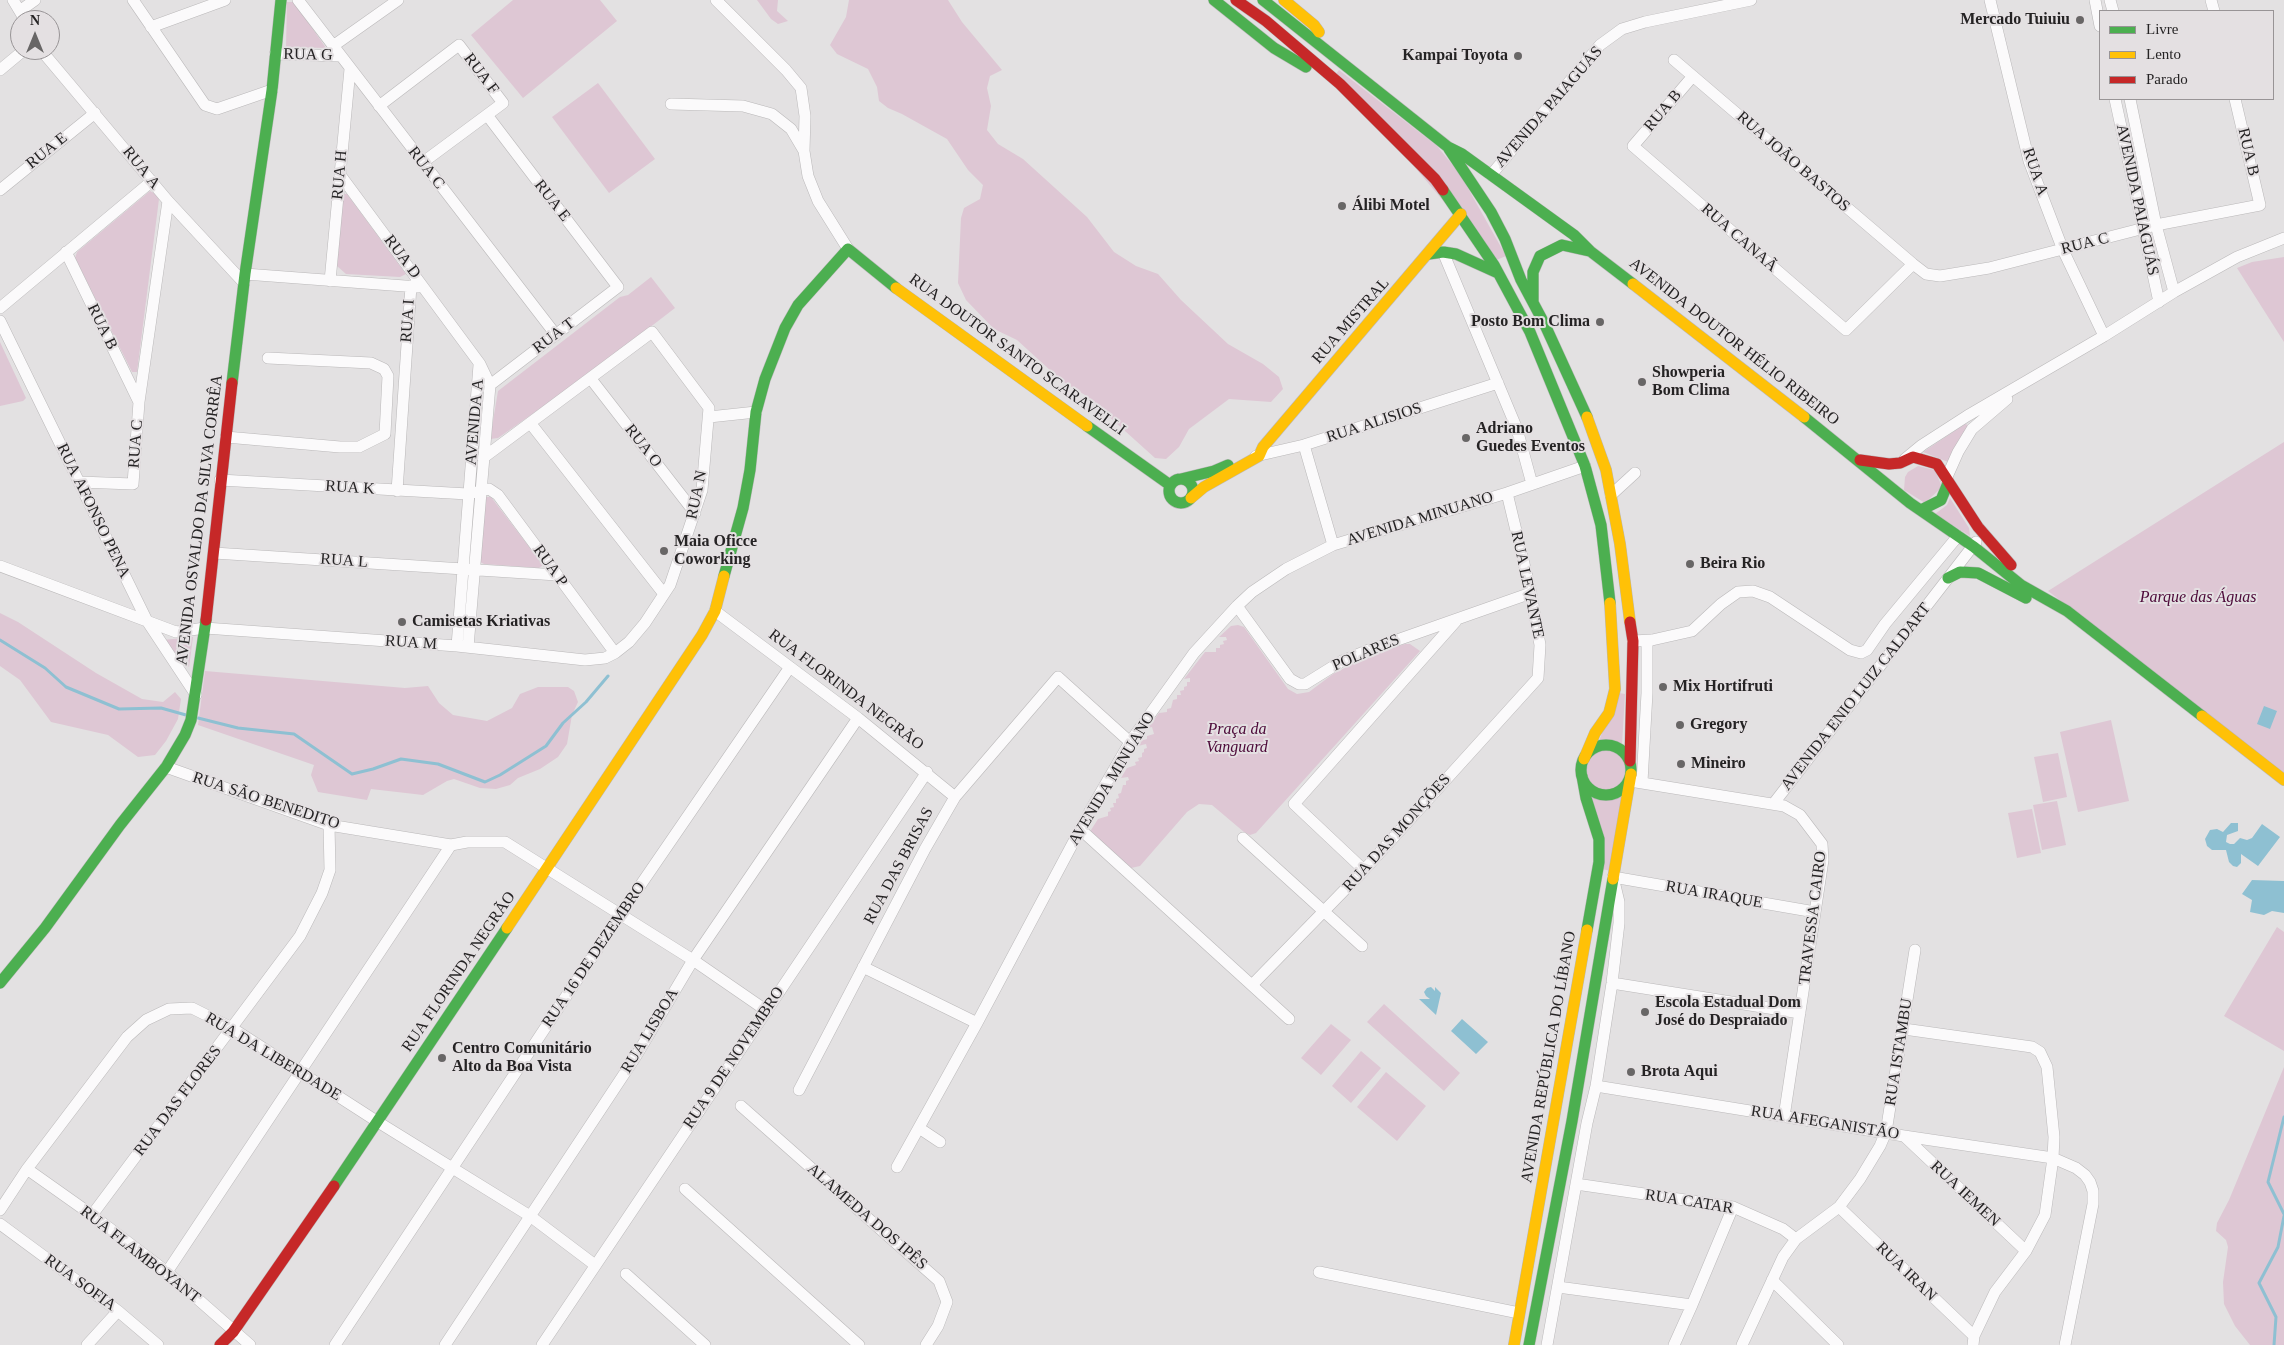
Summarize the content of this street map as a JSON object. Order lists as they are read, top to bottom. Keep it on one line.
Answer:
{"streets":{"main road":["RUA MISTRAL","AVENIDA DOUTOR HÉLIO RIBEIRO","RUA DOUTOR SANTO SCARAVELLI","AVENIDA OSVALDO DA SILVA CORRÊA","RUA FLORINDA NEGRÃO","AVENIDA REPÚBLICA DO LÍBANO"],"street":["RUA G","RUA F","AVENIDA PAIAGUÁS","RUA B","RUA E","RUA JOÃO BASTOS","RUA A","RUA C","RUA H","RUA CANAÃ","RUA D","RUA I","RUA T","AVENIDA A","RUA ALISIOS","RUA O","RUA K","RUA N","RUA AFONSO PENA","AVENIDA MINUANO","RUA L","RUA P","RUA LEVANTE","RUA M","POLARES","AVENIDA ENIO LUIZ CALDART","RUA SÃO BENEDITO","RUA DAS MONÇÕES","RUA DAS BRISAS","RUA IRAQUE","TRAVESSA CAIRO","RUA 16 DE DEZEMBRO","RUA LISBOA","RUA ISTAMBU","RUA DA LIBERDADE","RUA 9 DE NOVEMBRO","RUA DAS FLORES","RUA AFEGANISTÃO","RUA IEMEN","RUA CATAR","ALAMEDA DOS IPÊS","RUA FLAMBOYANT","RUA IRAN","RUA SOFIA"]},"crossings":[["RUA G","RUA C"],["RUA G","AVENIDA OSVALDO DA SILVA CORRÊA"],["RUA F","RUA E"],["RUA F","RUA C"],["AVENIDA PAIAGUÁS","RUA C"],["RUA B","RUA JOÃO BASTOS"],["RUA B","RUA C"],["RUA B","RUA CANAÃ"],["RUA E","RUA A"],["RUA E","RUA T"],["RUA JOÃO BASTOS","RUA C"],["RUA JOÃO BASTOS","RUA CANAÃ"],["RUA A","RUA C"],["RUA A","RUA I"],["RUA A","AVENIDA OSVALDO DA SILVA CORRÊA"],["RUA C","RUA H"],["RUA C","RUA CANAÃ"],["RUA C","RUA T"],["RUA C","RUA AFONSO PENA"],["RUA H","RUA D"],["RUA H","RUA I"],["RUA D","AVENIDA A"],["RUA I","RUA K"],["RUA I","AVENIDA OSVALDO DA SILVA CORRÊA"],["RUA MISTRAL","RUA ALISIOS"],["RUA MISTRAL","AVENIDA REPÚBLICA DO LÍBANO"],["RUA T","AVENIDA A"],["AVENIDA DOUTOR HÉLIO RIBEIRO","AVENIDA ENIO LUIZ CALDART"],["RUA DOUTOR SANTO SCARAVELLI","RUA FLORINDA NEGRÃO"],["AVENIDA A","RUA K"],["AVENIDA A","RUA L"],["AVENIDA A","RUA P"],["AVENIDA A","RUA M"],["RUA O","RUA N"],["RUA K","AVENIDA OSVALDO DA SILVA CORRÊA"],["RUA K","RUA P"],["RUA N","RUA P"],["RUA N","RUA M"],["RUA AFONSO PENA","AVENIDA OSVALDO DA SILVA CORRÊA"],["RUA AFONSO PENA","RUA M"],["AVENIDA MINUANO","RUA LEVANTE"],["AVENIDA MINUANO","POLARES"],["AVENIDA MINUANO","RUA DAS BRISAS"],["AVENIDA MINUANO","AVENIDA REPÚBLICA DO LÍBANO"],["AVENIDA OSVALDO DA SILVA CORRÊA","RUA L"],["AVENIDA OSVALDO DA SILVA CORRÊA","RUA M"],["AVENIDA OSVALDO DA SILVA CORRÊA","RUA SÃO BENEDITO"],["RUA L","RUA P"],["RUA P","RUA M"],["RUA LEVANTE","POLARES"],["RUA LEVANTE","RUA DAS MONÇÕES"],["RUA FLORINDA NEGRÃO","RUA SÃO BENEDITO"],["RUA FLORINDA NEGRÃO","RUA DAS BRISAS"],["RUA FLORINDA NEGRÃO","RUA 16 DE DEZEMBRO"],["RUA FLORINDA NEGRÃO","RUA LISBOA"],["RUA FLORINDA NEGRÃO","RUA DA LIBERDADE"],["RUA FLORINDA NEGRÃO","RUA 9 DE NOVEMBRO"],["RUA FLORINDA NEGRÃO","RUA FLAMBOYANT"],["AVENIDA ENIO LUIZ CALDART","TRAVESSA CAIRO"],["AVENIDA ENIO LUIZ CALDART","AVENIDA REPÚBLICA DO LÍBANO"],["RUA SÃO BENEDITO","RUA 16 DE DEZEMBRO"],["RUA SÃO BENEDITO","RUA LISBOA"],["RUA SÃO BENEDITO","RUA 9 DE NOVEMBRO"],["RUA SÃO BENEDITO","RUA DAS FLORES"],["RUA IRAQUE","TRAVESSA CAIRO"],["RUA IRAQUE","AVENIDA REPÚBLICA DO LÍBANO"],["TRAVESSA CAIRO","RUA AFEGANISTÃO"],["RUA 16 DE DEZEMBRO","RUA DA LIBERDADE"],["RUA LISBOA","RUA DA LIBERDADE"],["RUA ISTAMBU","RUA AFEGANISTÃO"],["RUA ISTAMBU","RUA CATAR"],["RUA ISTAMBU","RUA IRAN"],["RUA DA LIBERDADE","RUA 9 DE NOVEMBRO"],["RUA DA LIBERDADE","RUA DAS FLORES"],["RUA DA LIBERDADE","RUA FLAMBOYANT"],["AVENIDA REPÚBLICA DO LÍBANO","RUA AFEGANISTÃO"],["AVENIDA REPÚBLICA DO LÍBANO","RUA CATAR"],["RUA DAS FLORES","RUA FLAMBOYANT"],["RUA AFEGANISTÃO","RUA IEMEN"]],"parks":["Parque das Águas","Praça da Vanguard"],"places":["Mercado Tuiuiu","Kampai Toyota","Álibi Motel","Posto Bom Clima","Showperia Bom Clima","Adriano Guedes Eventos","Maia Oficce Coworking","Beira Rio","Camisetas Kriativas","Mix Hortifruti","Gregory","Mineiro","Escola Estadual Dom José do Despraiado","Centro Comunitário Alto da Boa Vista","Brota Aqui"],"legend":["Livre","Lento","Parado"],"north":"top"}
